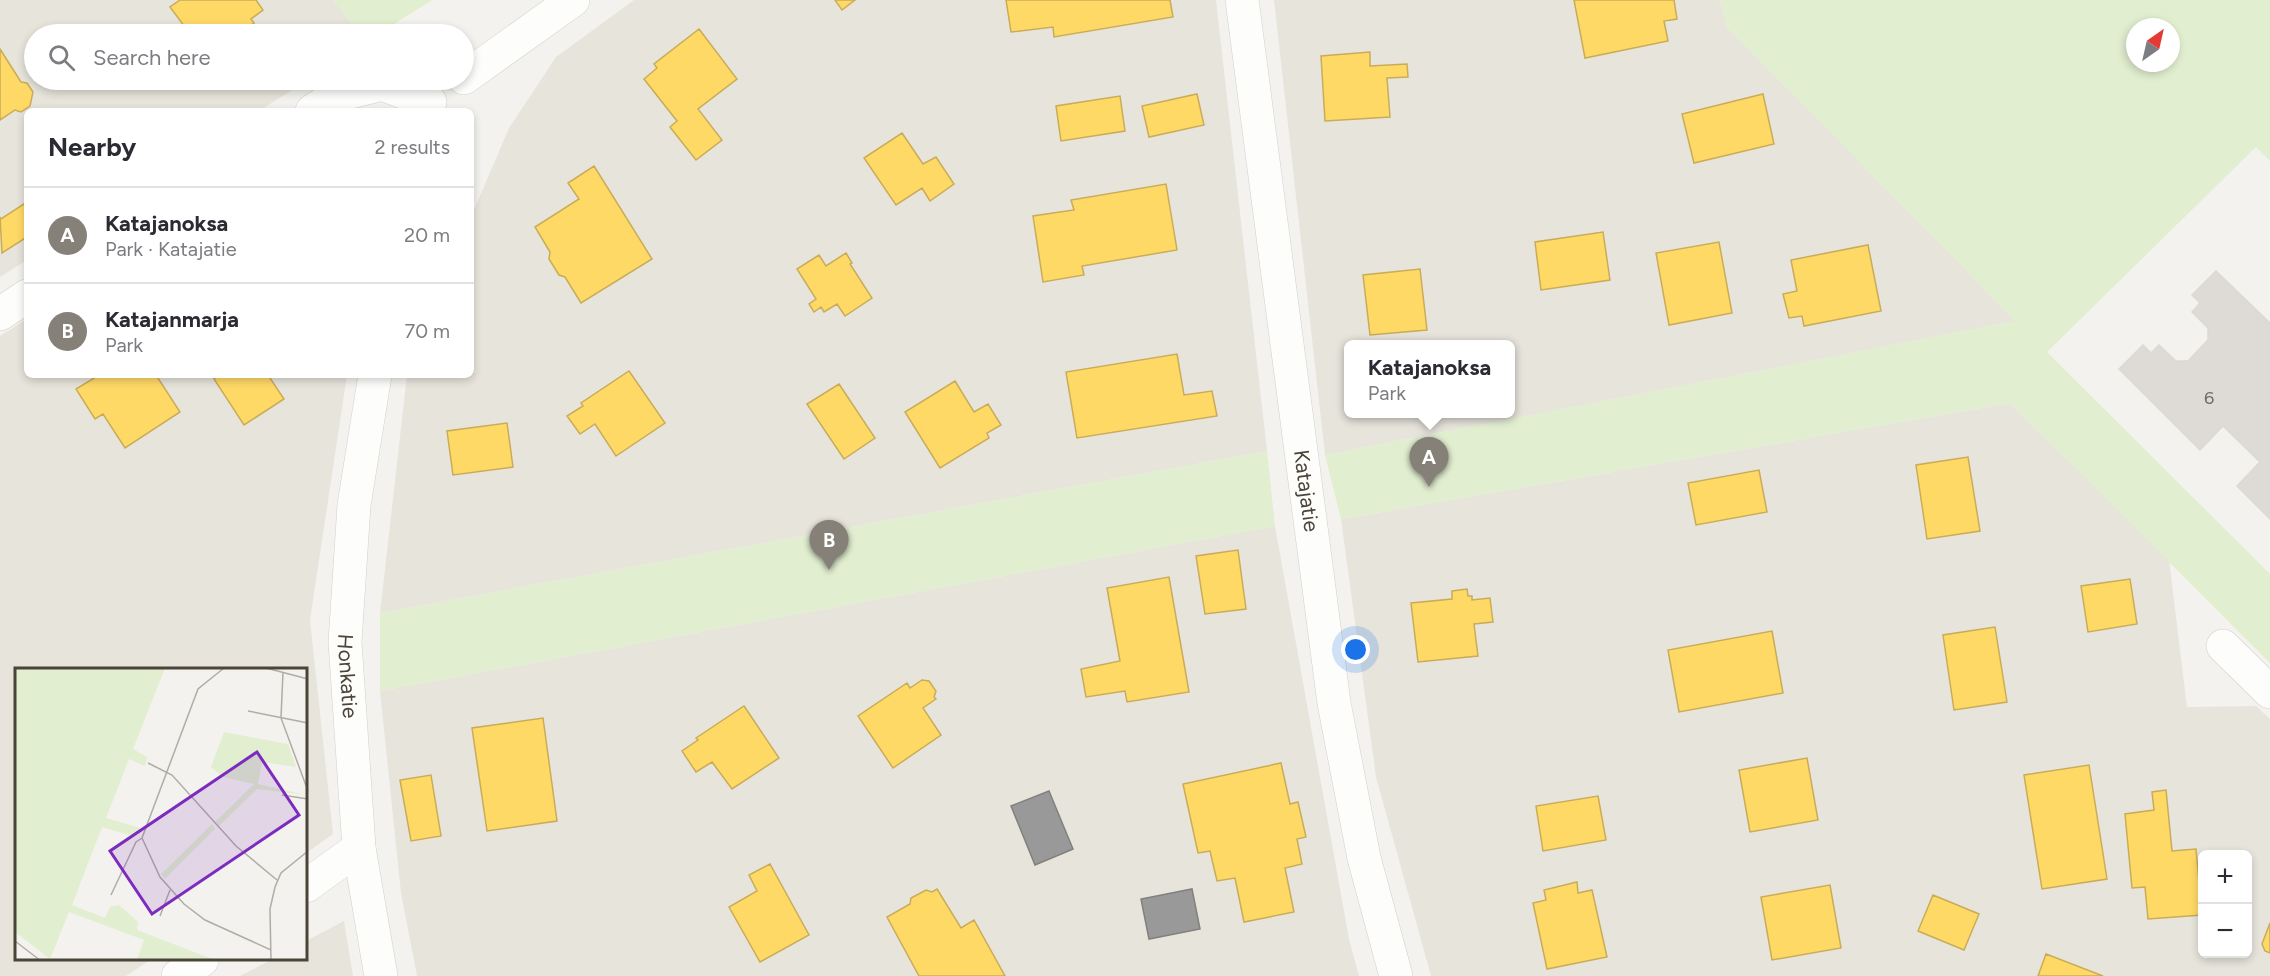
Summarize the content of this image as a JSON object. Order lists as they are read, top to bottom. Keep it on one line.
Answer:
{"streets":{"street":["Katajatie","Honkatie"]},"house_numbers":["6"],"north":"top right","page":{"search":"Search here","heading":["Nearby","2 results"],"list":[{"mark":"A","name":"Katajanoksa","note":"Park · Katajatie","value":"20 m"},{"mark":"B","name":"Katajanmarja","note":"Park","value":"70 m"}],"popup":["Katajanoksa","Park"],"pins":["A","B"],"map_buttons":["+","−"]}}
